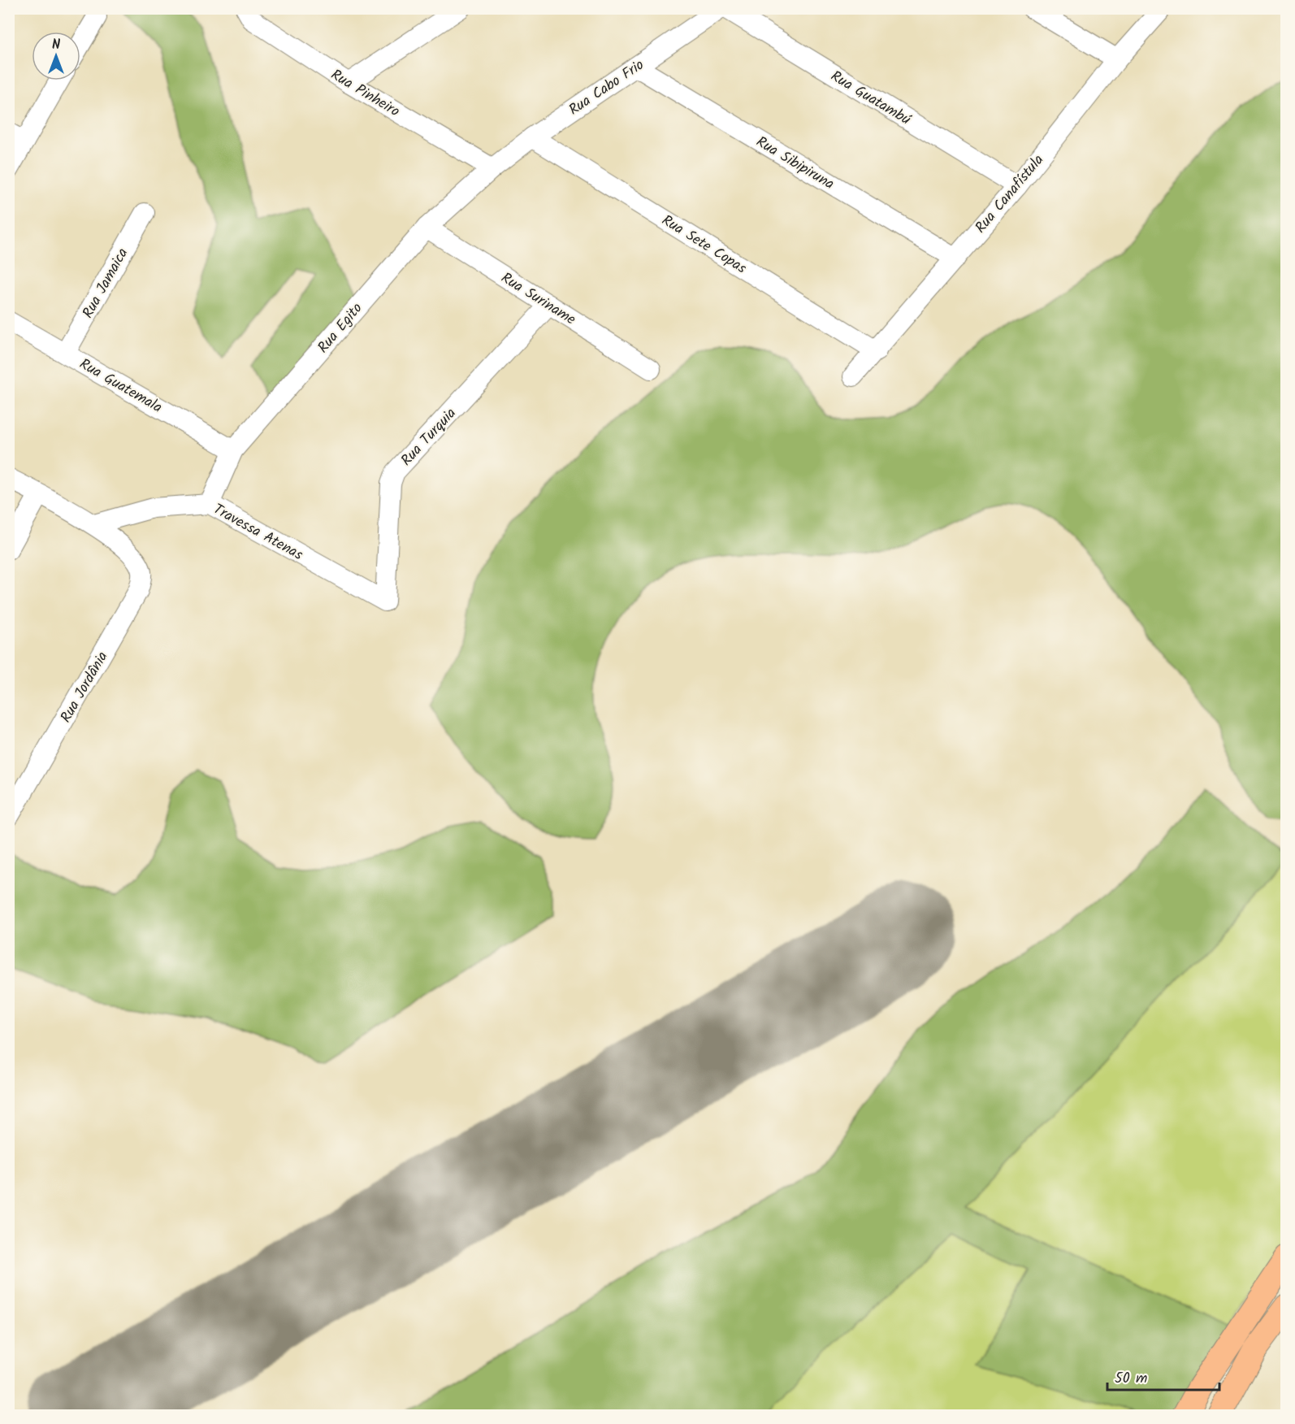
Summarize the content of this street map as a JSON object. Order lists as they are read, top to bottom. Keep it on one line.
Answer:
{"streets":{"street":["Rua Cabo Frio","Rua Pinheiro","Rua Guatambú","Rua Sibipiruna","Rua Canafístula","Rua Sete Copas","Rua Jamaica","Rua Suriname","Rua Egito","Rua Guatemala","Rua Turquia","Travessa Atenas","Rua Jordânia"]},"crossings":[["Rua Cabo Frio","Rua Pinheiro"],["Rua Cabo Frio","Rua Sibipiruna"],["Rua Cabo Frio","Rua Sete Copas"],["Rua Cabo Frio","Rua Egito"],["Rua Pinheiro","Rua Egito"],["Rua Guatambú","Rua Canafístula"],["Rua Sibipiruna","Rua Canafístula"],["Rua Canafístula","Rua Sete Copas"],["Rua Jamaica","Rua Guatemala"],["Rua Suriname","Rua Egito"],["Rua Suriname","Rua Turquia"],["Rua Egito","Rua Guatemala"],["Rua Egito","Travessa Atenas"],["Rua Turquia","Travessa Atenas"],["Travessa Atenas","Rua Jordânia"]],"scale_bar":"50 m","north":"top"}
